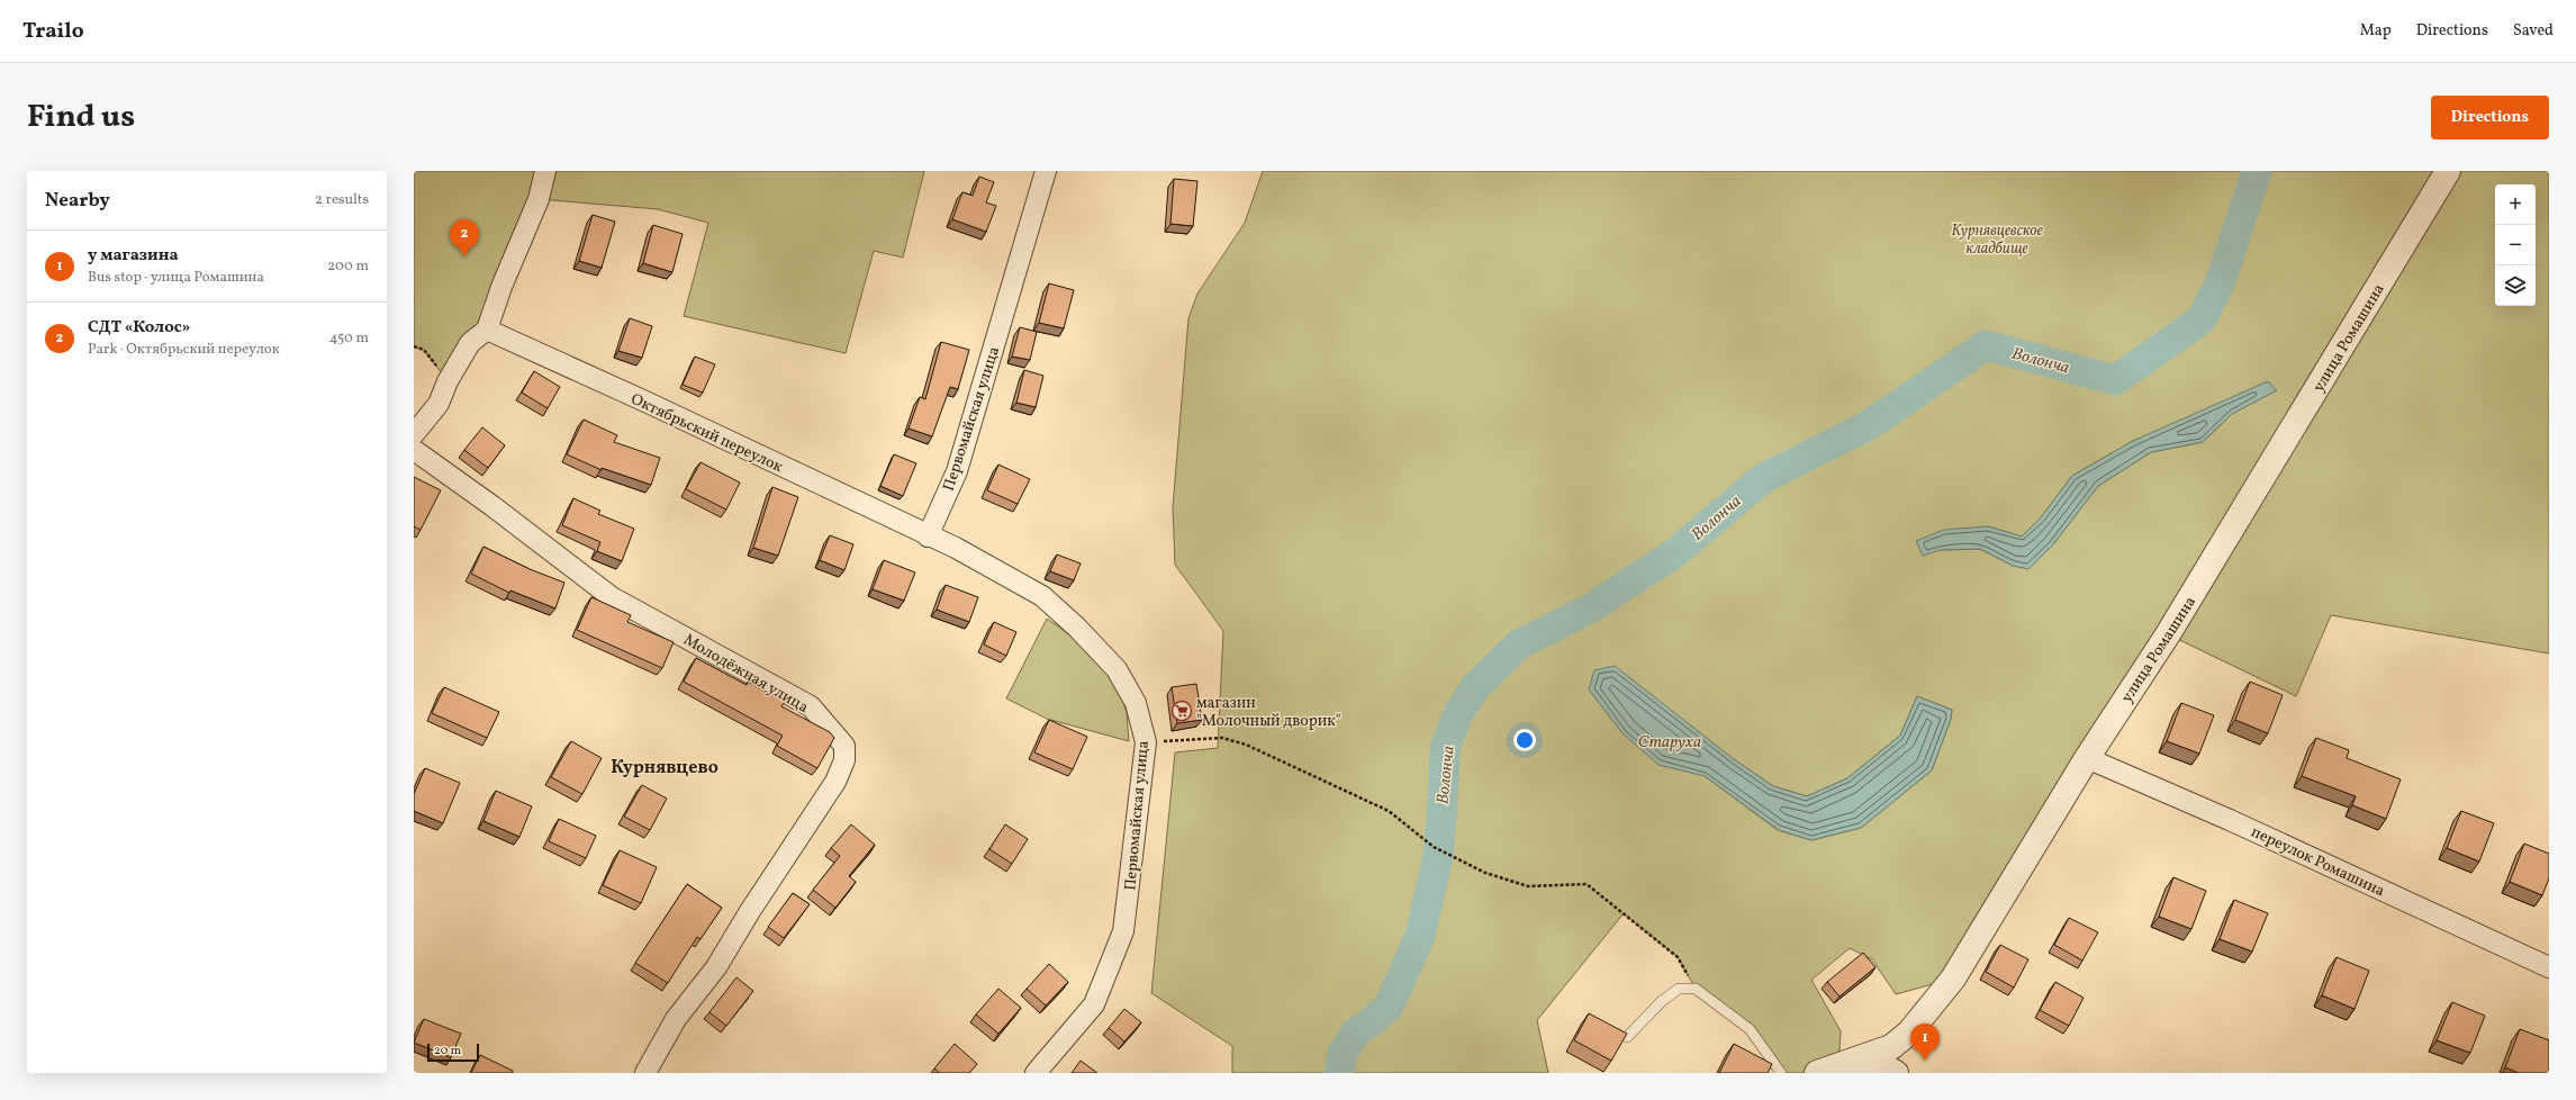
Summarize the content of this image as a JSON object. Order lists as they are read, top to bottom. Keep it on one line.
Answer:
{"streets":{"street":["улица Ромашина","Первомайская улица","Октябрьский переулок","Молодёжная улица","переулок Ромашина"]},"crossings":[["улица Ромашина","переулок Ромашина"],["Первомайская улица","Октябрьский переулок"]],"districts":["Курнявцево"],"water":["Волонча","Старуха"],"parks":["Курнявцевское кладбище"],"places":{"supermarket":["магазин \"Молочный дворик\""]},"scale_bar":"20 m","page":{"header":"Trailo","nav":["Map","Directions","Saved"],"title":"Find us","buttons":"Directions","heading":["Nearby","2 results"],"map_buttons":["+","−"],"pins":["2","1"],"list":[{"mark":"1","name":"у магазина","note":"Bus stop · улица Ромашина","value":"200 m"},{"mark":"2","name":"СДТ «Колос»","note":"Park · Октябрьский переулок","value":"450 m"}],"scale":"20 m"}}
